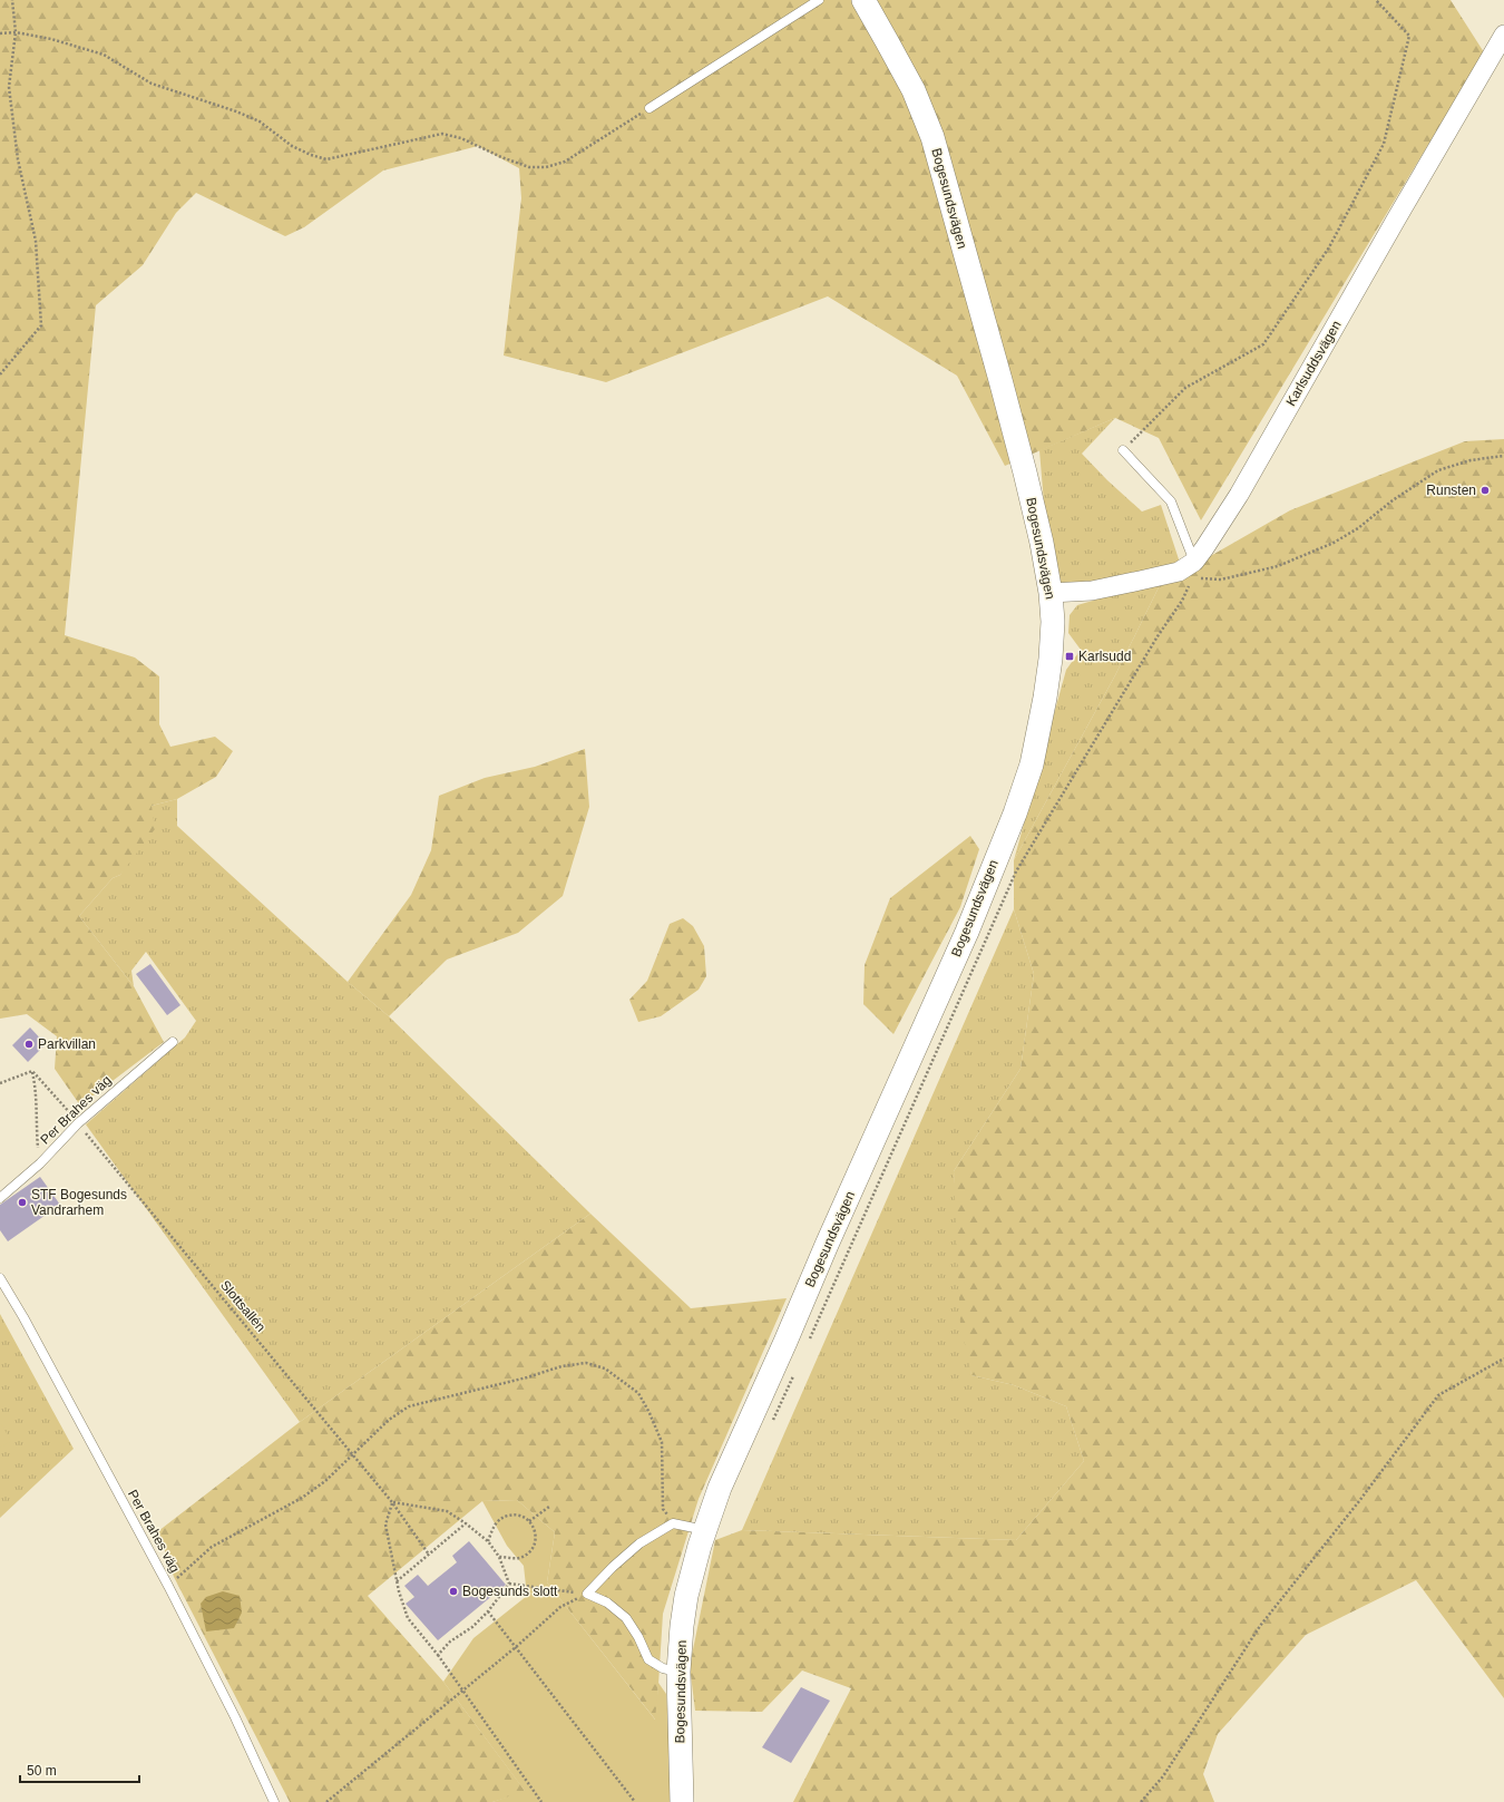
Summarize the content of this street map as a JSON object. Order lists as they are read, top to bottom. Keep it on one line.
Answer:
{"streets":{"street":["Bogesundsvägen","Karlsuddsvägen"],"lane":["Per Brahes väg"],"path":["Slottsallén"]},"crossings":[["Bogesundsvägen","Karlsuddsvägen"],["Per Brahes väg","Slottsallén"]],"places":{"other":["Runsten","Parkvillan","STF Bogesunds Vandrarhem","Bogesunds slott"],"transit":["Karlsudd"]},"scale_bar":"50 m"}
